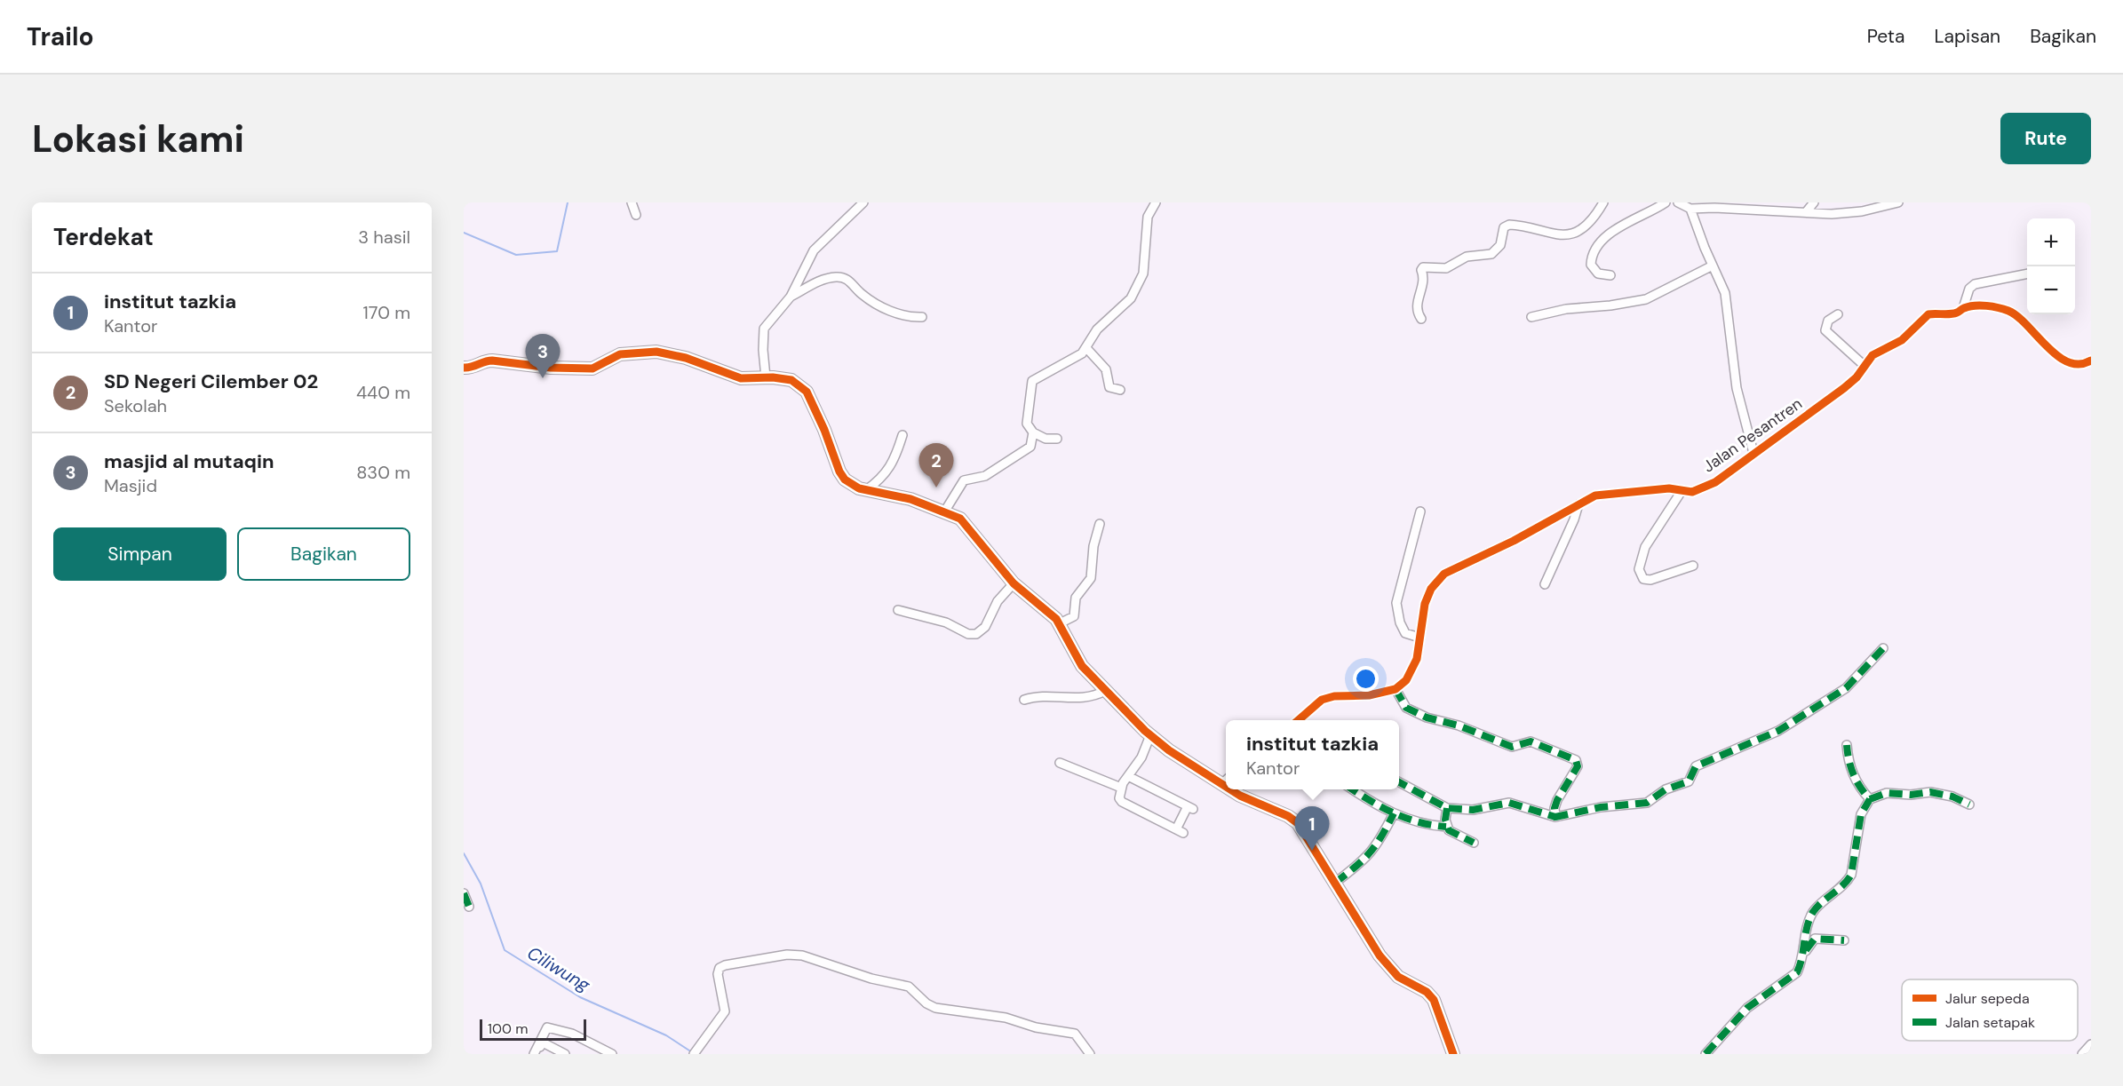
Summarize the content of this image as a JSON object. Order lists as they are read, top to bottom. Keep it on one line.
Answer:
{"streets":{"street":["Jalan Pesantren"]},"water":["Ciliwung"],"legend":["Jalur sepeda","Jalan setapak"],"scale_bar":"100 m","page":{"header":"Trailo","nav":["Peta","Lapisan","Bagikan"],"buttons":["Rute",["Simpan","Bagikan"]],"title":"Lokasi kami","heading":["Terdekat","3 hasil"],"map_buttons":["+","−"],"list":[{"mark":"1","name":"institut tazkia","note":"Kantor","value":"170 m"},{"mark":"2","name":"SD Negeri Cilember 02","note":"Sekolah","value":"440 m"},{"mark":"3","name":"masjid al mutaqin","note":"Masjid","value":"830 m"}],"pins":["3","2","1"],"popup":["institut tazkia","Kantor"],"scale":"100 m"}}
